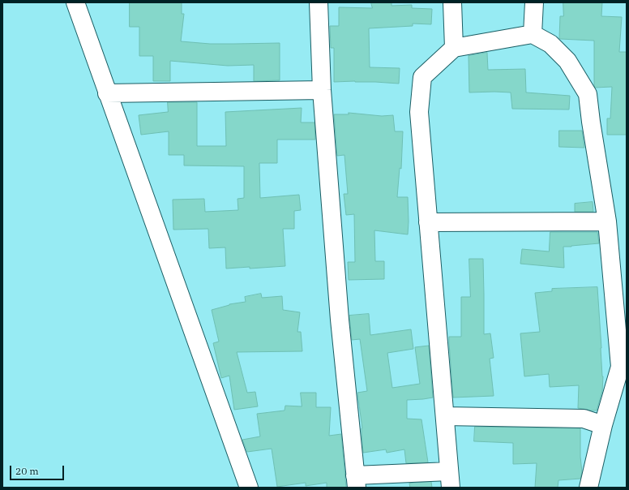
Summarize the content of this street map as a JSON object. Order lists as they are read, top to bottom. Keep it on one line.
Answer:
{"scale_bar":"20 m"}
